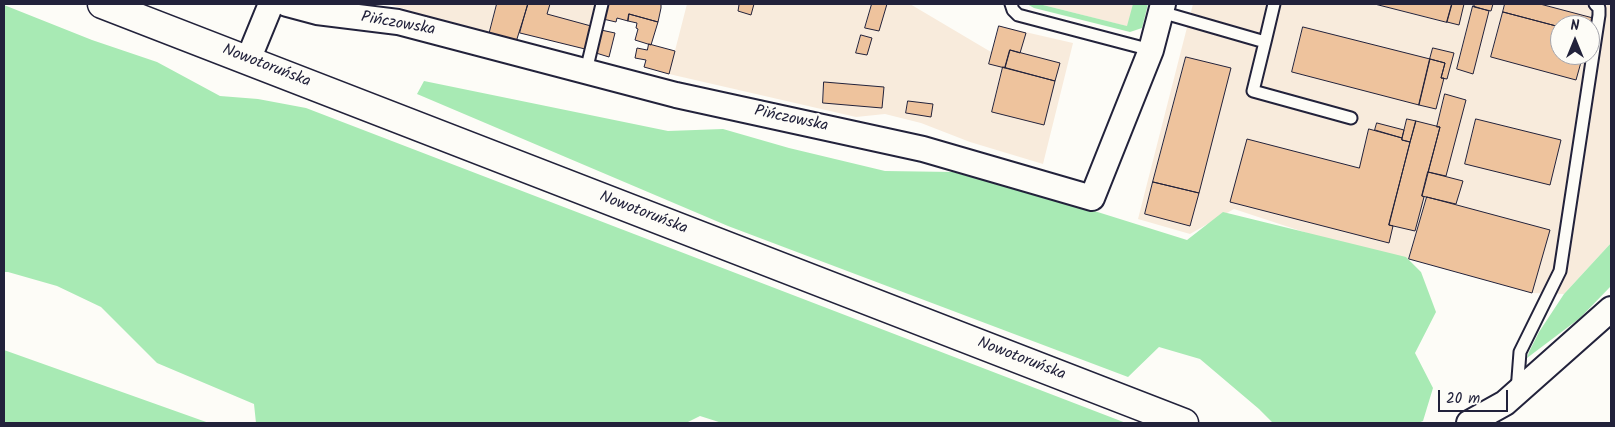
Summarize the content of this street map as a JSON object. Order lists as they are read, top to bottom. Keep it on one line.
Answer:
{"streets":{"main road":["Nowotoruńska"],"street":["Pińczowska"]},"scale_bar":"20 m","north":"top"}
